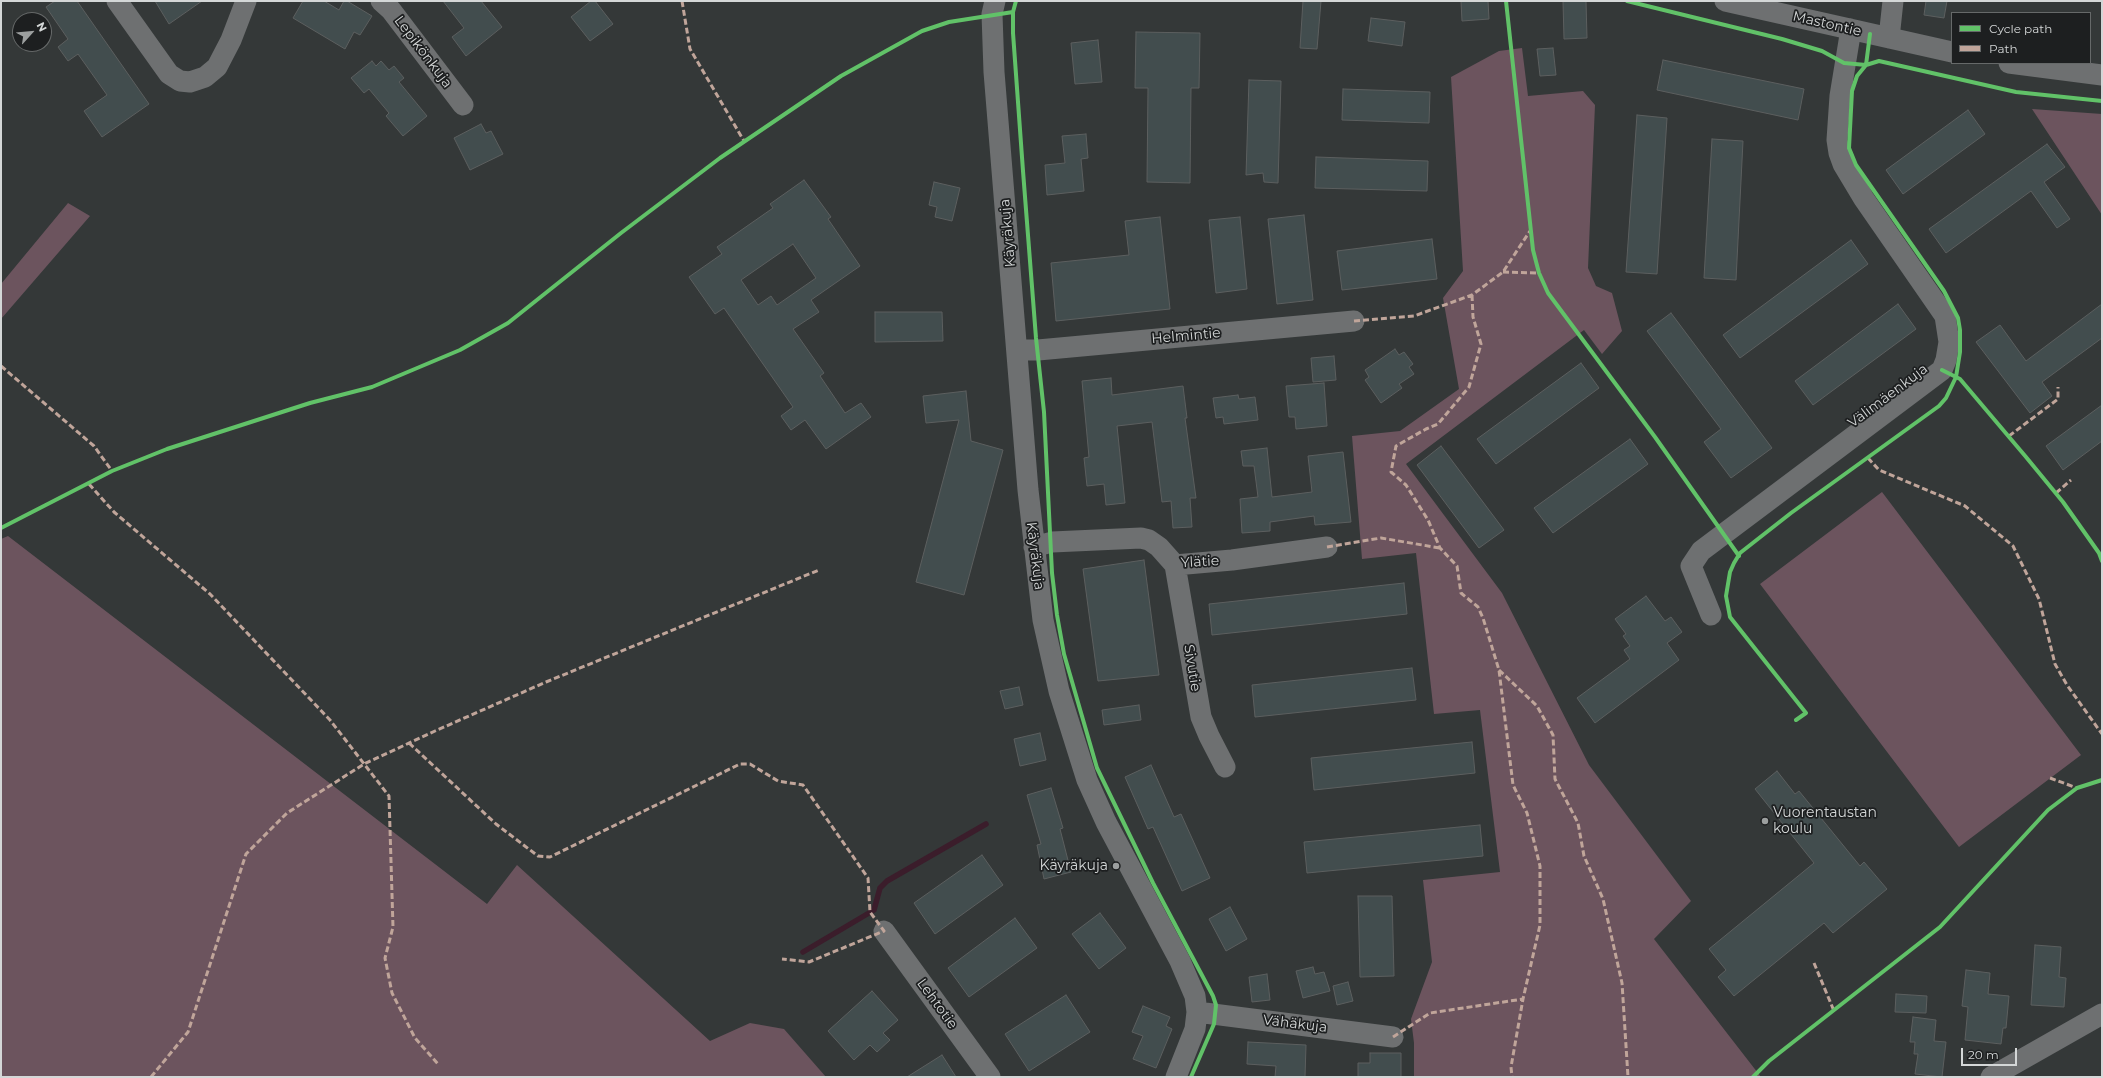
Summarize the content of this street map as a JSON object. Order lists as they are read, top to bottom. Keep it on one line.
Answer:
{"streets":{"street":["Mastontie","Lepikönkuja","Käyräkuja","Helmintie","Välimäenkuja","Ylätie","Sivutie","Lehtotie","Vähäkuja"]},"crossings":[["Mastontie","Välimäenkuja"],["Käyräkuja","Helmintie"],["Käyräkuja","Ylätie"],["Käyräkuja","Vähäkuja"],["Ylätie","Sivutie"]],"places":["Vuorentaustan koulu","Käyräkuja"],"legend":["Cycle path","Path"],"scale_bar":"20 m","north":"top right"}
